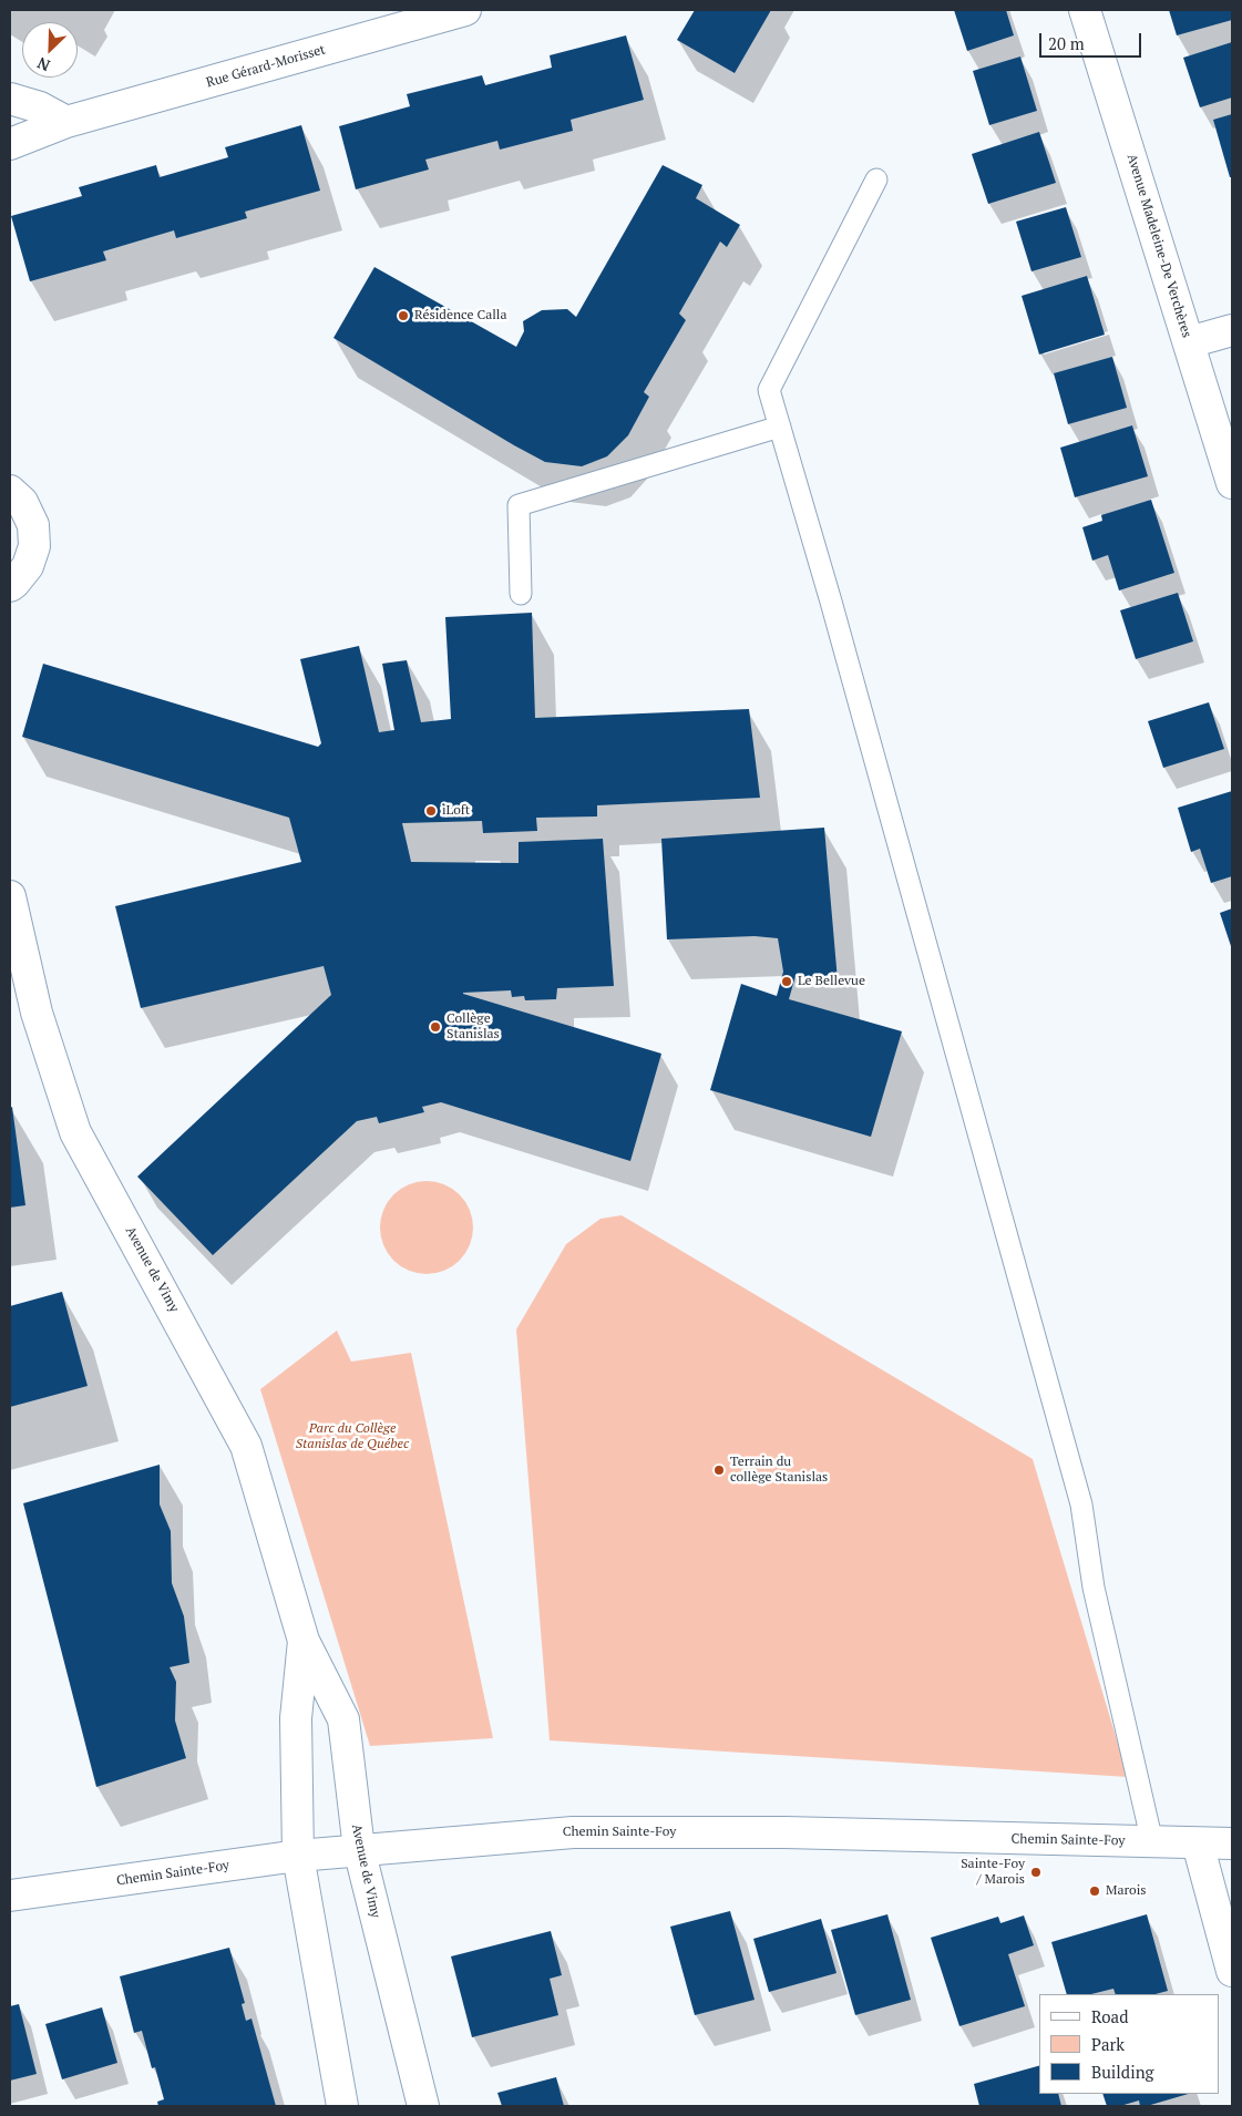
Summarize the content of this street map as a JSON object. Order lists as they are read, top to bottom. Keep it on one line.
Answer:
{"streets":{"street":["Rue Gérard-Morisset","Avenue Madeleine-De Verchères","Avenue de Vimy","Chemin Sainte-Foy"]},"crossings":[["Avenue de Vimy","Chemin Sainte-Foy"]],"parks":["Parc du Collège Stanislas de Québec"],"places":["Résidence Calla","iLoft","Le Bellevue","Collège Stanislas","Terrain du collège Stanislas","Sainte-Foy / Marois","Marois"],"legend":["Road","Park","Building"],"scale_bar":"20 m","north":"bottom left"}
